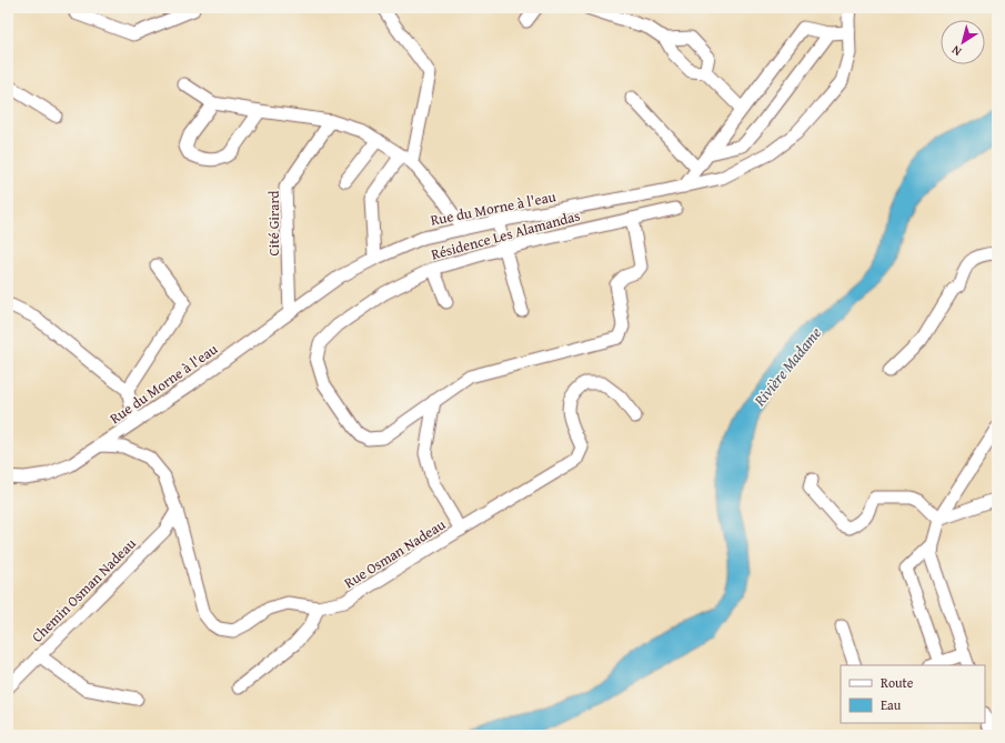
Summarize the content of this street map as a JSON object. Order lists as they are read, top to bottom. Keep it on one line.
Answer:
{"streets":{"street":["Rue du Morne à l'eau","Cité Girard","Résidence Les Alamandas","Rue Osman Nadeau","Chemin Osman Nadeau"]},"crossings":[["Rue du Morne à l'eau","Cité Girard"],["Rue du Morne à l'eau","Rue Osman Nadeau"],["Rue Osman Nadeau","Chemin Osman Nadeau"]],"water":["Rivière Madame"],"legend":["Route","Eau"],"north":"bottom left"}
